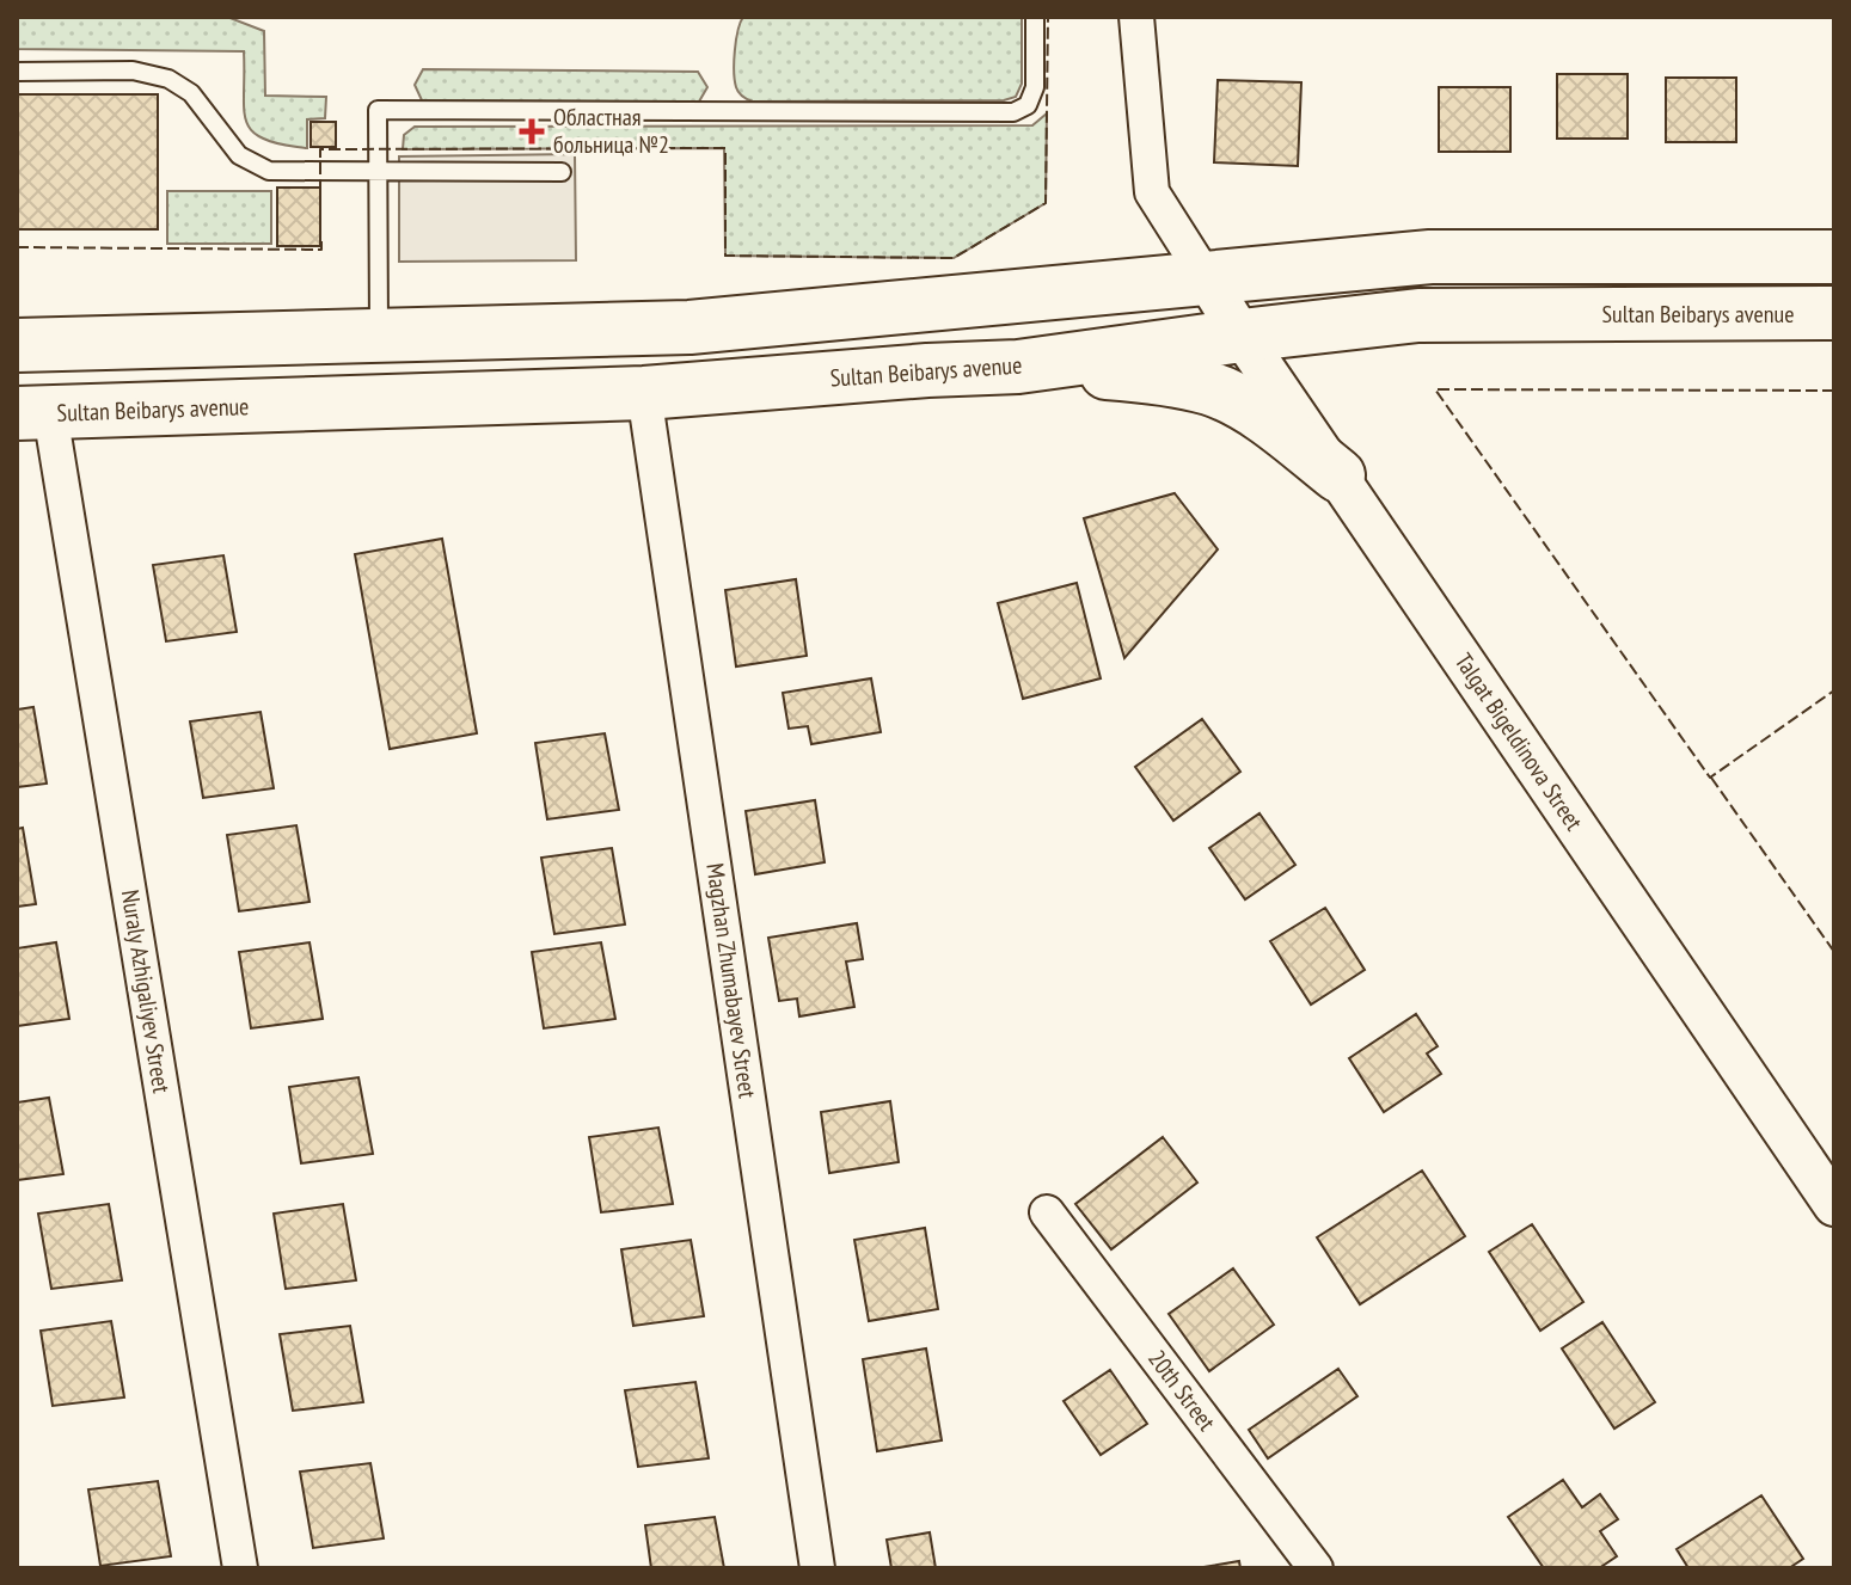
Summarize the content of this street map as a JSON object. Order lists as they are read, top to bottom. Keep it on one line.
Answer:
{"streets":{"main road":["Sultan Beibarys avenue"],"street":["Talgat Bigeldinova Street","Magzhan Zhumabayev Street","Nuraly Azhigaliyev Street","20th Street"]},"crossings":[["Sultan Beibarys avenue","Talgat Bigeldinova Street"],["Sultan Beibarys avenue","Magzhan Zhumabayev Street"],["Sultan Beibarys avenue","Nuraly Azhigaliyev Street"]],"places":{"health":["Областная больница №2"]}}
